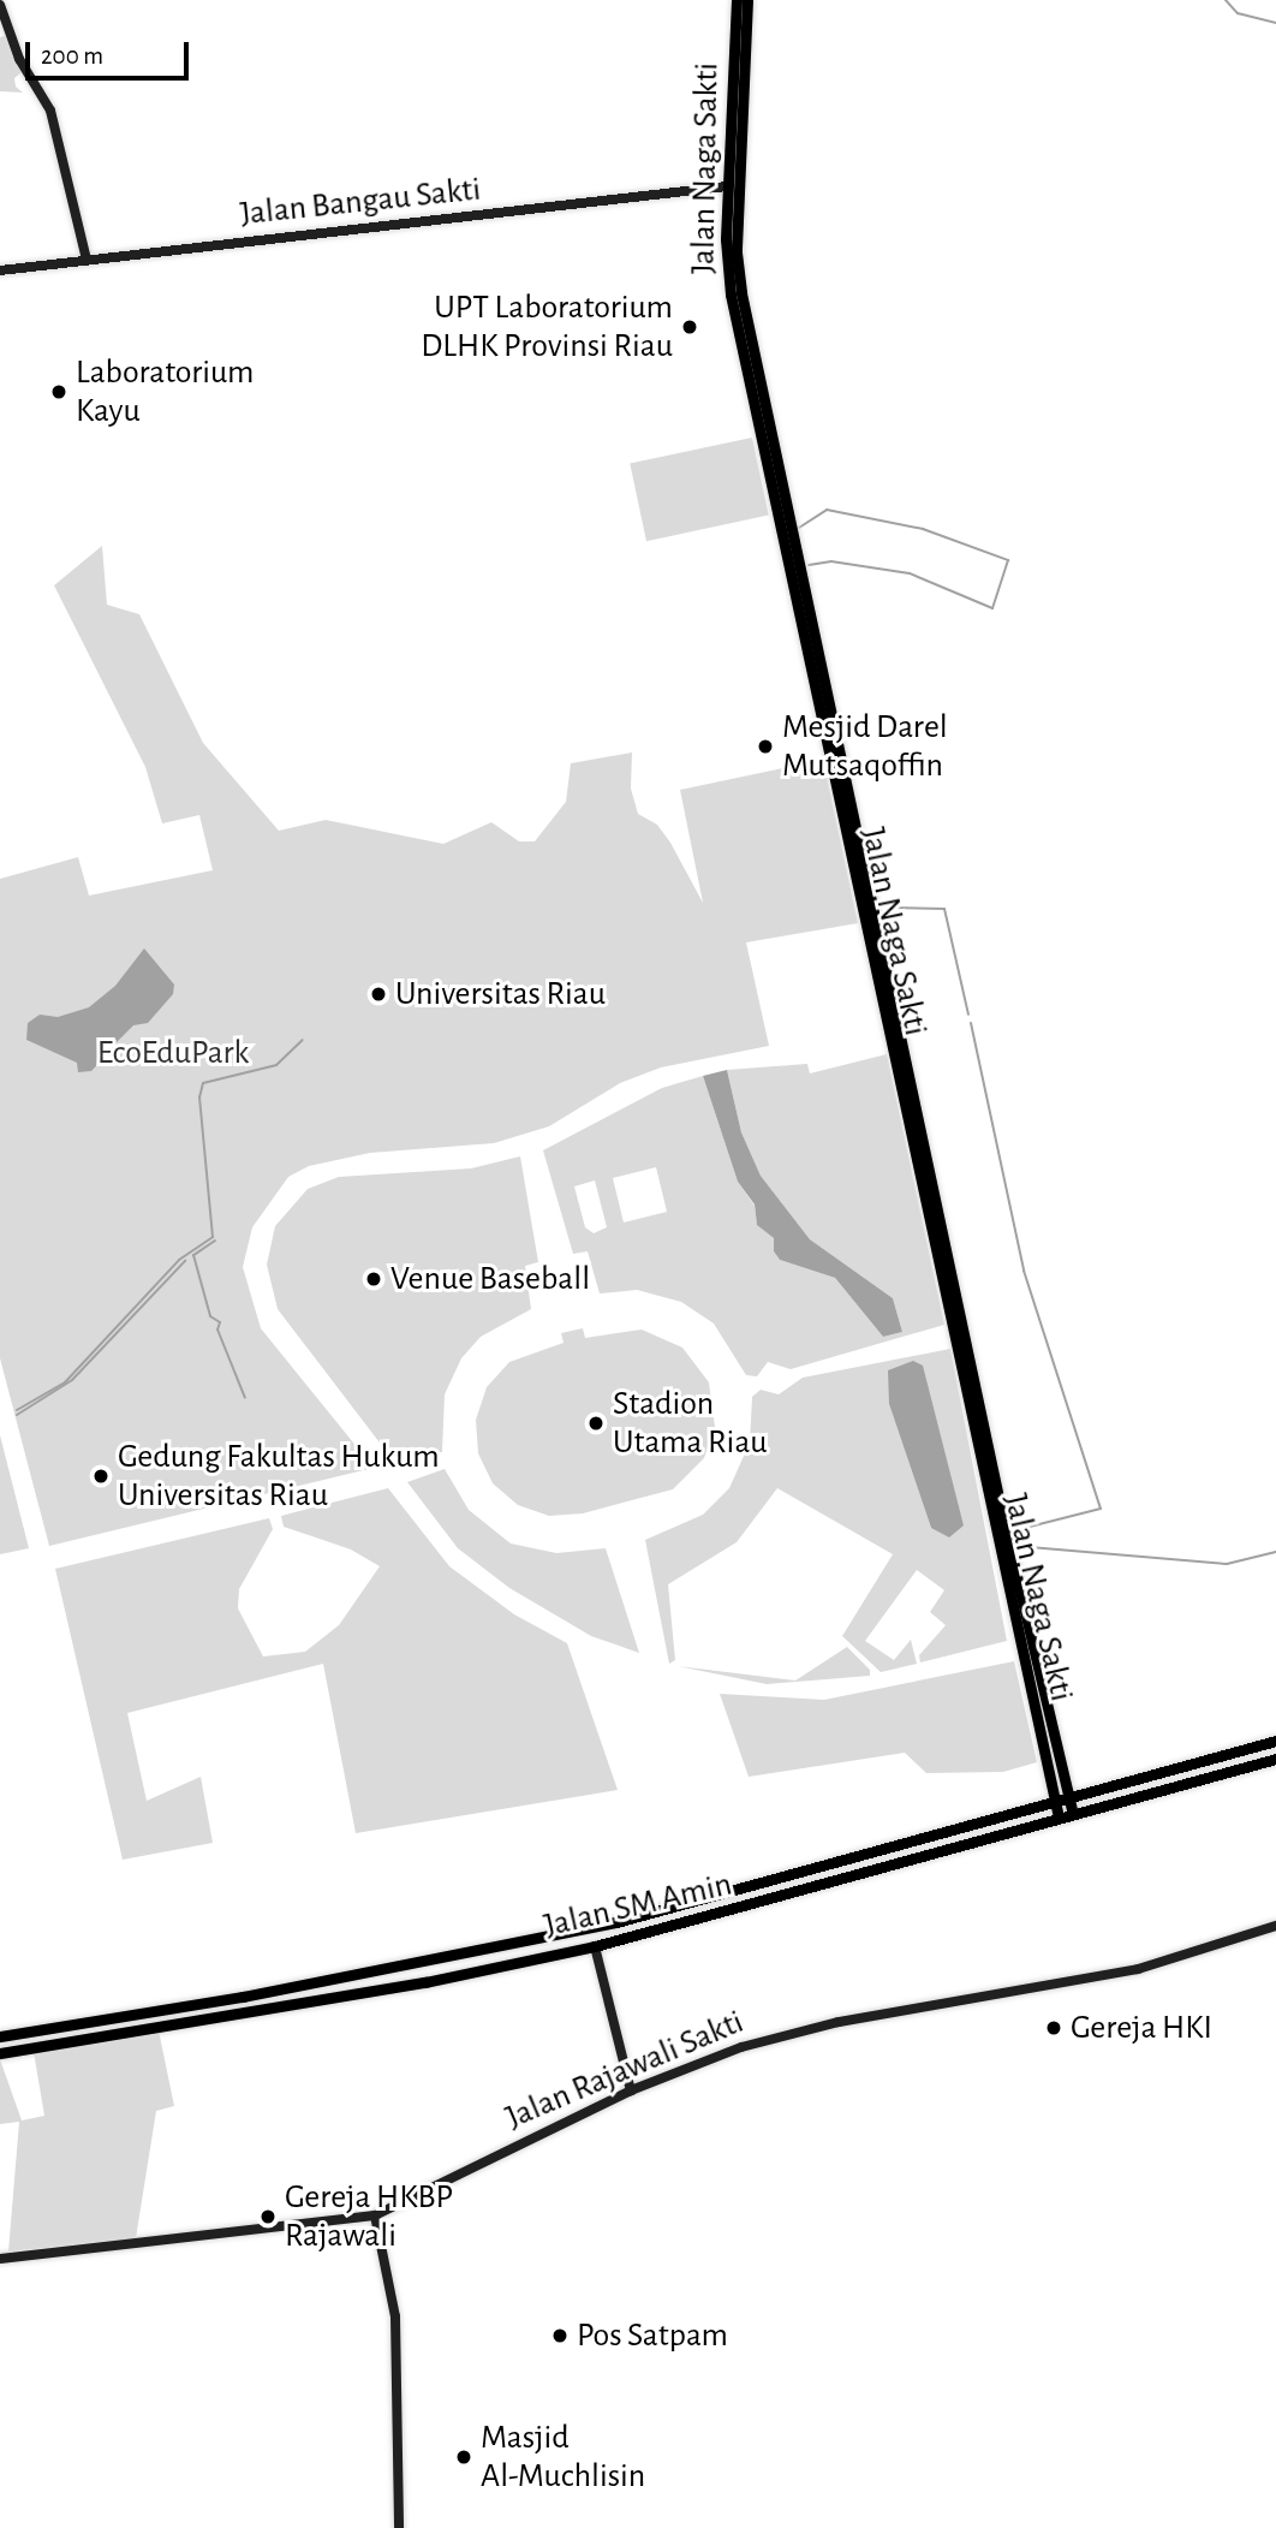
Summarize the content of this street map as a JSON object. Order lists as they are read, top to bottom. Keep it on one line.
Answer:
{"streets":{"main road":["Jalan Naga Sakti","Jalan Bangau Sakti","Jalan SM Amin","Jalan Rajawali Sakti"]},"crossings":[["Jalan Naga Sakti","Jalan Bangau Sakti"],["Jalan Naga Sakti","Jalan SM Amin"]],"parks":["EcoEduPark"],"places":["UPT Laboratorium DLHK Provinsi Riau","Laboratorium Kayu","Mesjid Darel Mutsaqoffin","Universitas Riau","Venue Baseball","Stadion Utama Riau","Gedung Fakultas Hukum Universitas Riau","Gereja HKI","Gereja HKBP Rajawali","Pos Satpam","Masjid Al-Muchlisin"],"scale_bar":"200 m"}
